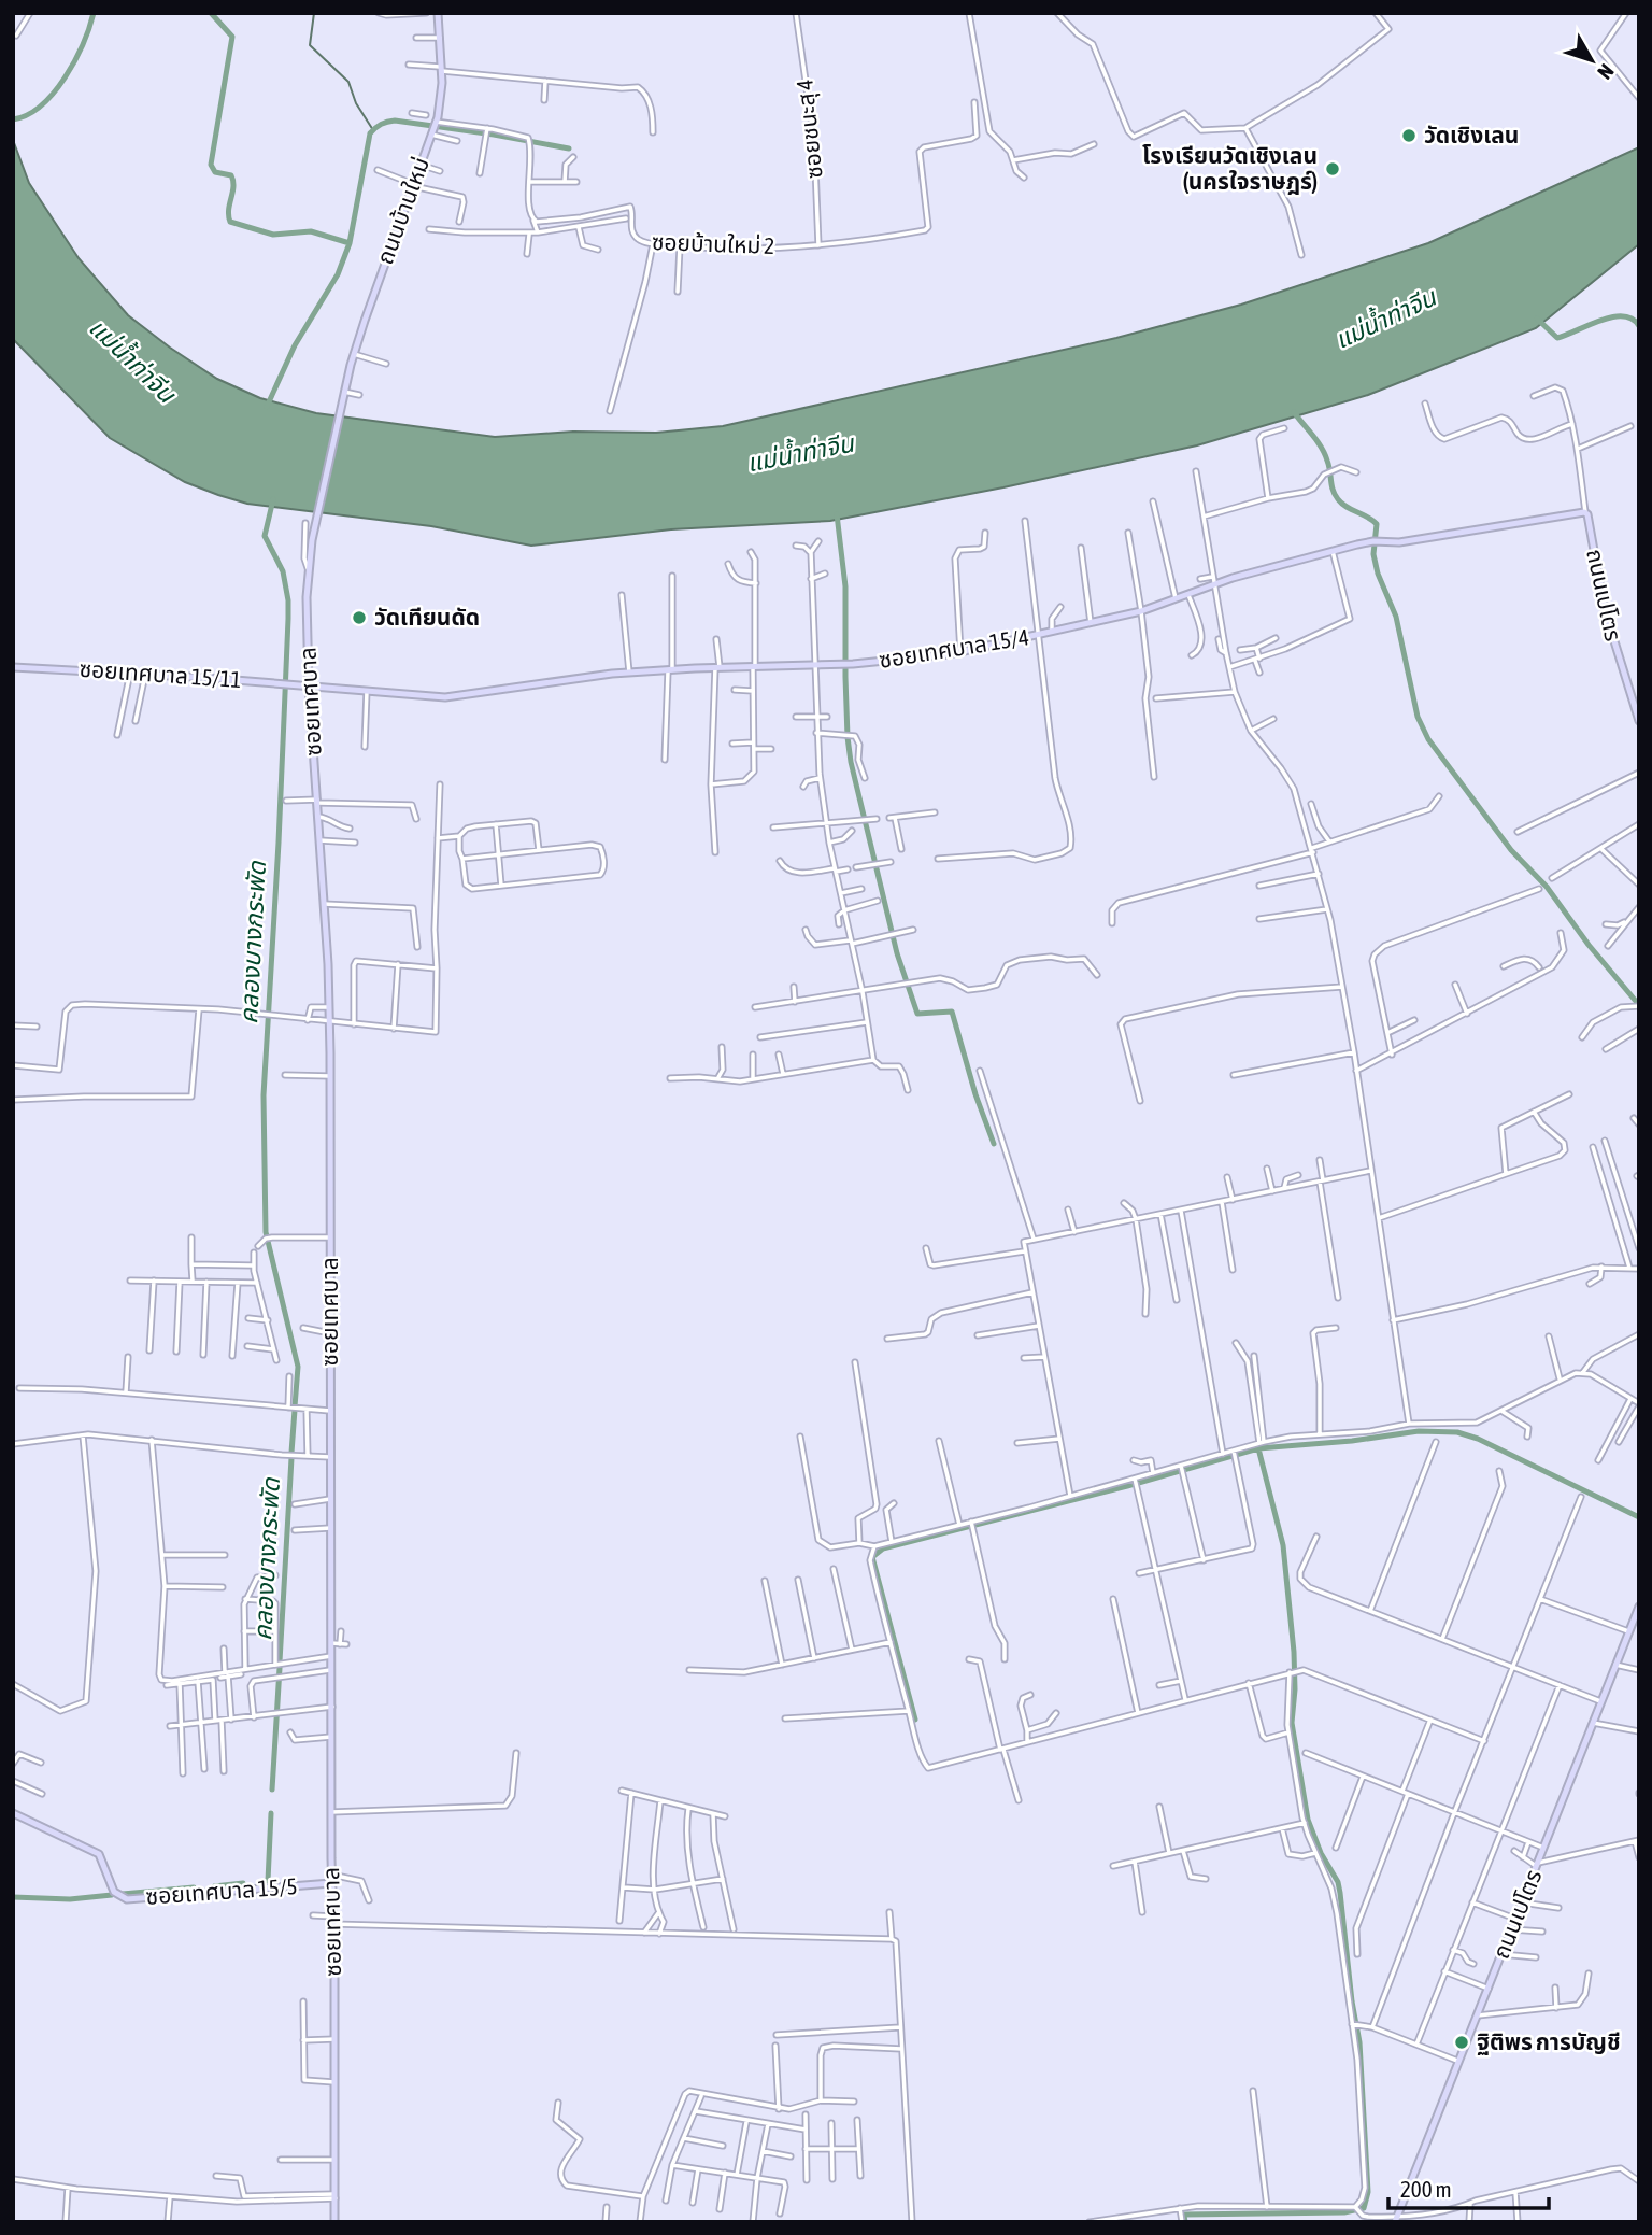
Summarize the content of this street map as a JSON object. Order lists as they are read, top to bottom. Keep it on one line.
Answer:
{"streets":{"street":["ซอยชนะสุ 4","ถนนบ้านใหม่","ซอยบ้านใหม่ 2","ถนนเปโตร","ซอยเทศบาล 15/4","ซอยเทศบาล 15/11","ซอยเทศบาล","ซอยเทศบาล 15/5"]},"crossings":[["ซอยชนะสุ 4","ซอยบ้านใหม่ 2"],["ถนนบ้านใหม่","ซอยเทศบาล"],["ถนนเปโตร","ซอยเทศบาล 15/4"],["ซอยเทศบาล 15/4","ซอยเทศบาล 15/11"],["ซอยเทศบาล 15/4","ซอยเทศบาล"],["ซอยเทศบาล 15/11","ซอยเทศบาล"],["ซอยเทศบาล","ซอยเทศบาล 15/5"]],"water":["แม่น้ำท่าจีน","คลองบางกระพัด"],"places":["วัดเชิงเลน","โรงเรียนวัดเชิงเลน (นครใจราษฎร์)","วัดเทียนดัด","ฐิติพร การบัญชี"],"scale_bar":"200 m","north":"bottom right"}
